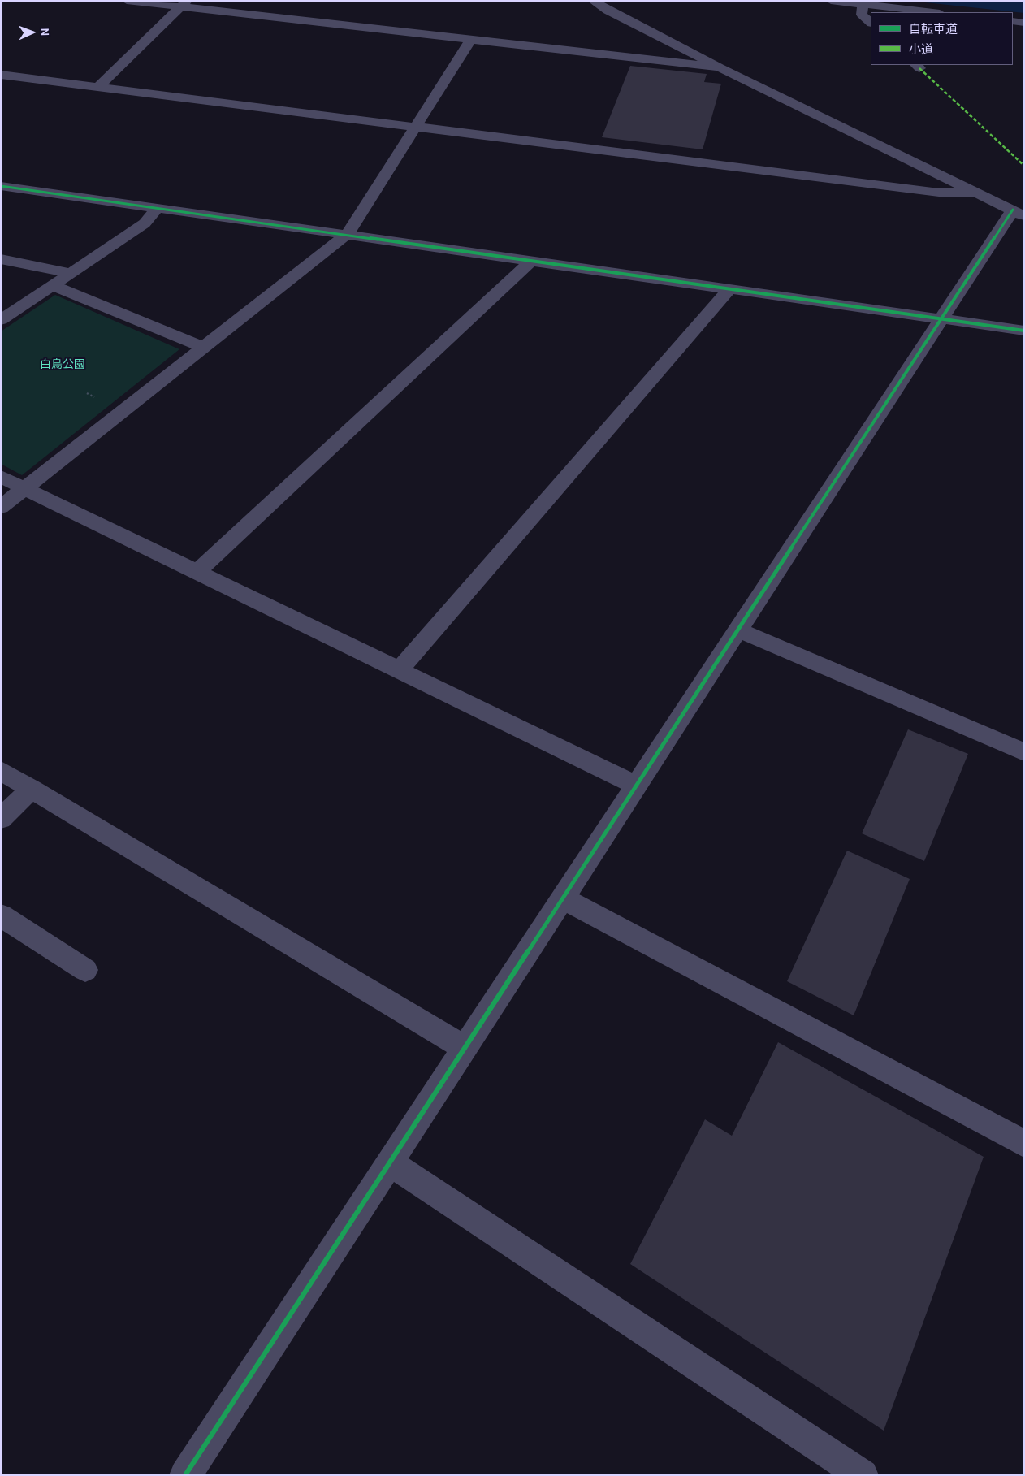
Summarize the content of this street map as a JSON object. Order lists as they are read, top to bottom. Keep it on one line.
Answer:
{"parks":["白鳥公園"],"legend":["自転車道","小道"],"north":"right"}
